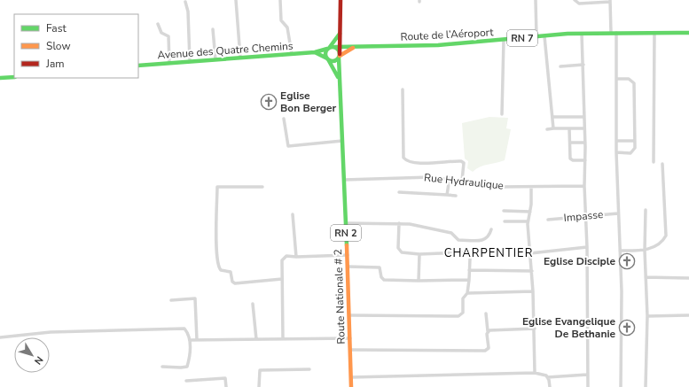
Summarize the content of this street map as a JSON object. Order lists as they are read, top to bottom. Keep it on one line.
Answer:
{"streets":{"main road":["Route de l’Aéroport","RN 7","Avenue des Quatre Chemins","RN 2","Route Nationale # 2"],"street":["Rue Hydraulique","Impasse"]},"crossings":[["Route de l’Aéroport","Avenue des Quatre Chemins"],["Route de l’Aéroport","Route Nationale # 2"],["Avenue des Quatre Chemins","Route Nationale # 2"],["Rue Hydraulique","Route Nationale # 2"]],"districts":["CHARPENTIER"],"places":{"church":["Eglise Bon Berger","Eglise Disciple","Eglise Evangelique De Bethanie"]},"legend":["Fast","Slow","Jam"],"north":"bottom right"}
